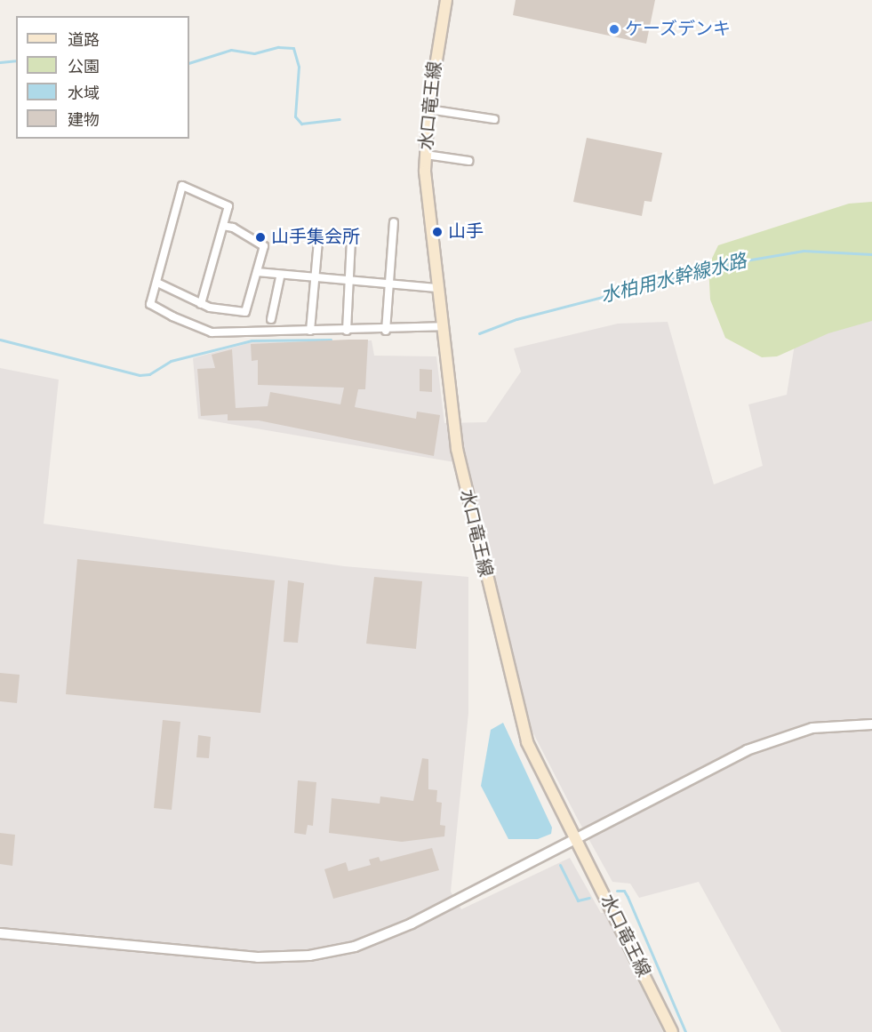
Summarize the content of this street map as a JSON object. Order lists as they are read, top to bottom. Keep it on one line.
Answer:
{"streets":{"main road":["水口竜王線"]},"water":["水柏用水幹線水路"],"places":["ケーズデンキ","山手","山手集会所"],"legend":["道路","公園","水域","建物"]}
